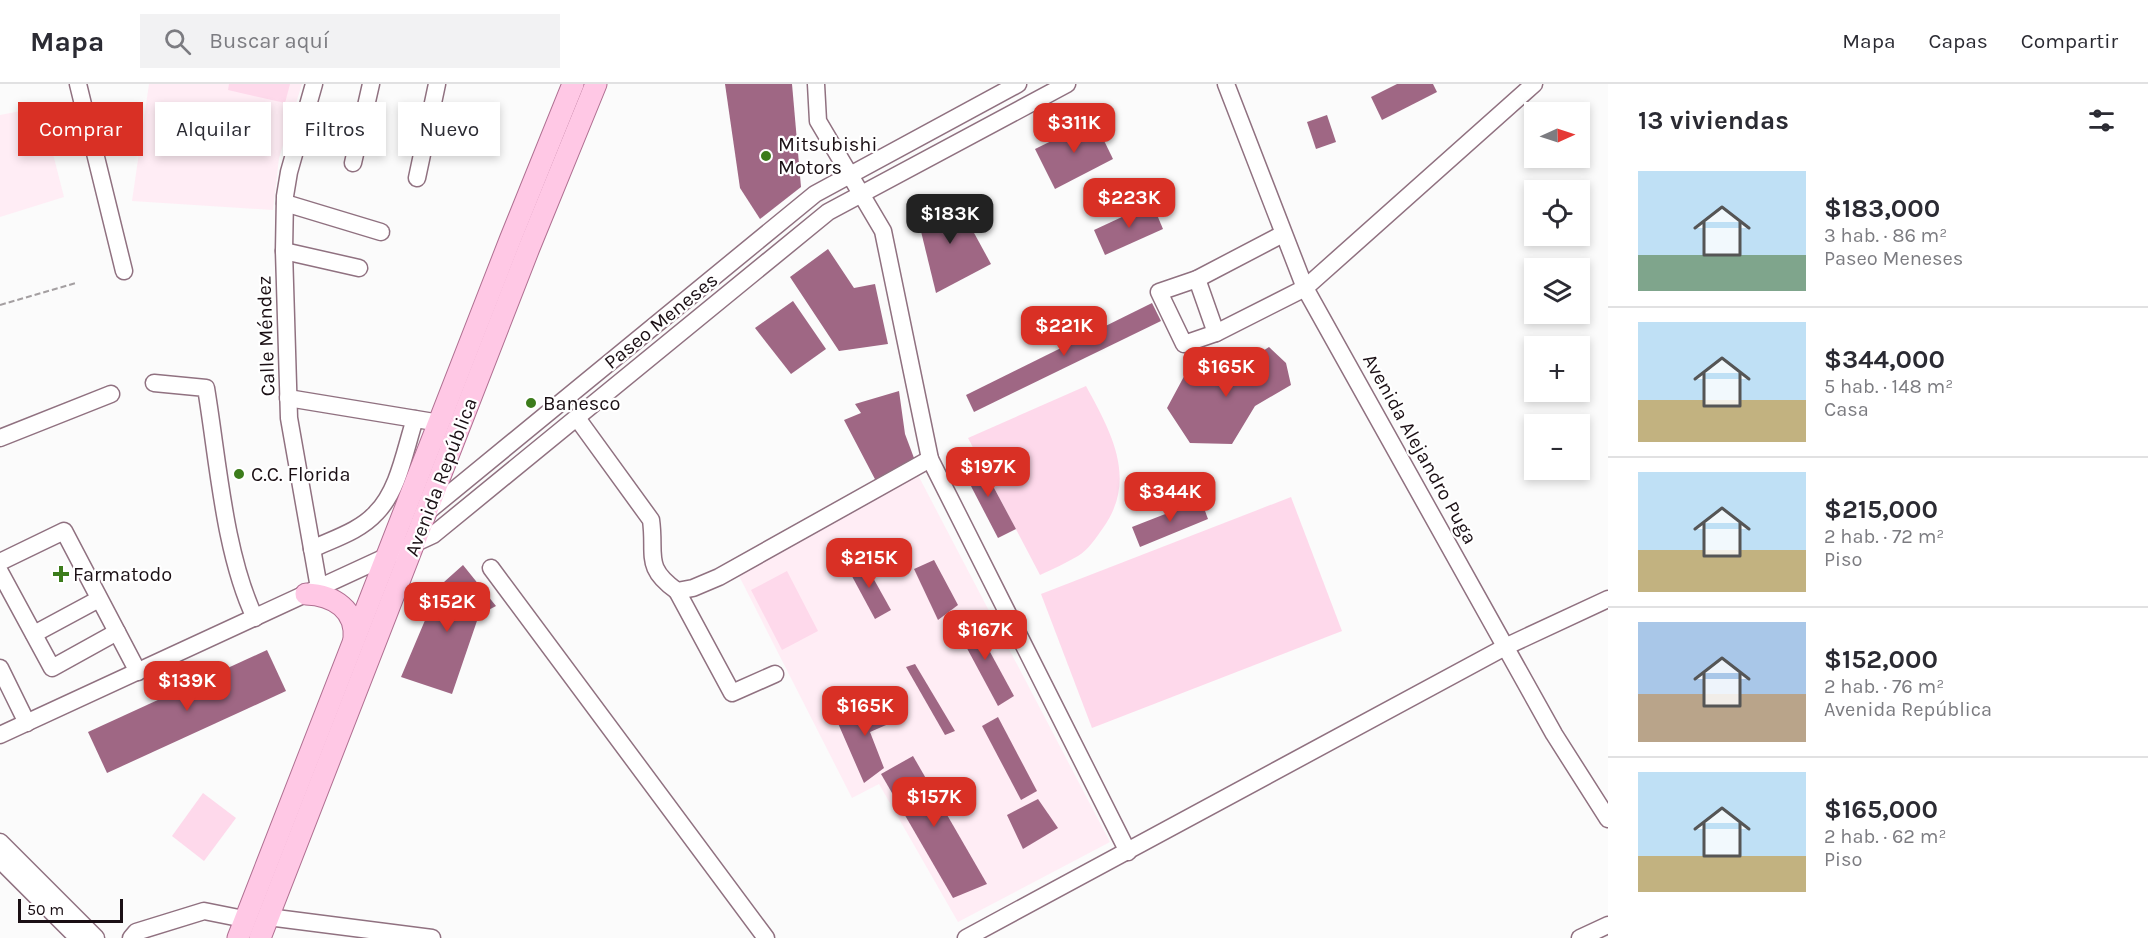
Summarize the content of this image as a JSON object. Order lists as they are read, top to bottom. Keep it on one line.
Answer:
{"streets":{"main road":["Avenida República"],"street":["Paseo Meneses","Calle Méndez","Avenida Alejandro Puga"]},"crossings":[["Paseo Meneses","Avenida República"]],"places":{"other":["Mitsubishi Motors","Banesco","C.C. Florida"],"health":["Farmatodo"]},"scale_bar":"50 m","north":"right","page":{"header":"Mapa","search":"Buscar aquí","nav":["Mapa","Capas","Compartir"],"heading":"13 viviendas","map_buttons":["+","−"],"chip":["Comprar","Alquilar","Filtros","Nuevo"],"price":["$311K","$223K","$183K","$221K","$165K","$197K","$344K","$215K","$152K","$167K","$139K","$165K","$157K"],"list":[{"name":"$183,000","note":"3 hab. · 86 m² · Paseo Meneses"},{"name":"$344,000","note":"5 hab. · 148 m² · Casa"},{"name":"$215,000","note":"2 hab. · 72 m² · Piso"},{"name":"$152,000","note":"2 hab. · 76 m² · Avenida República"},{"name":"$165,000","note":"2 hab. · 62 m² · Piso"}],"scale":"50 m"}}
